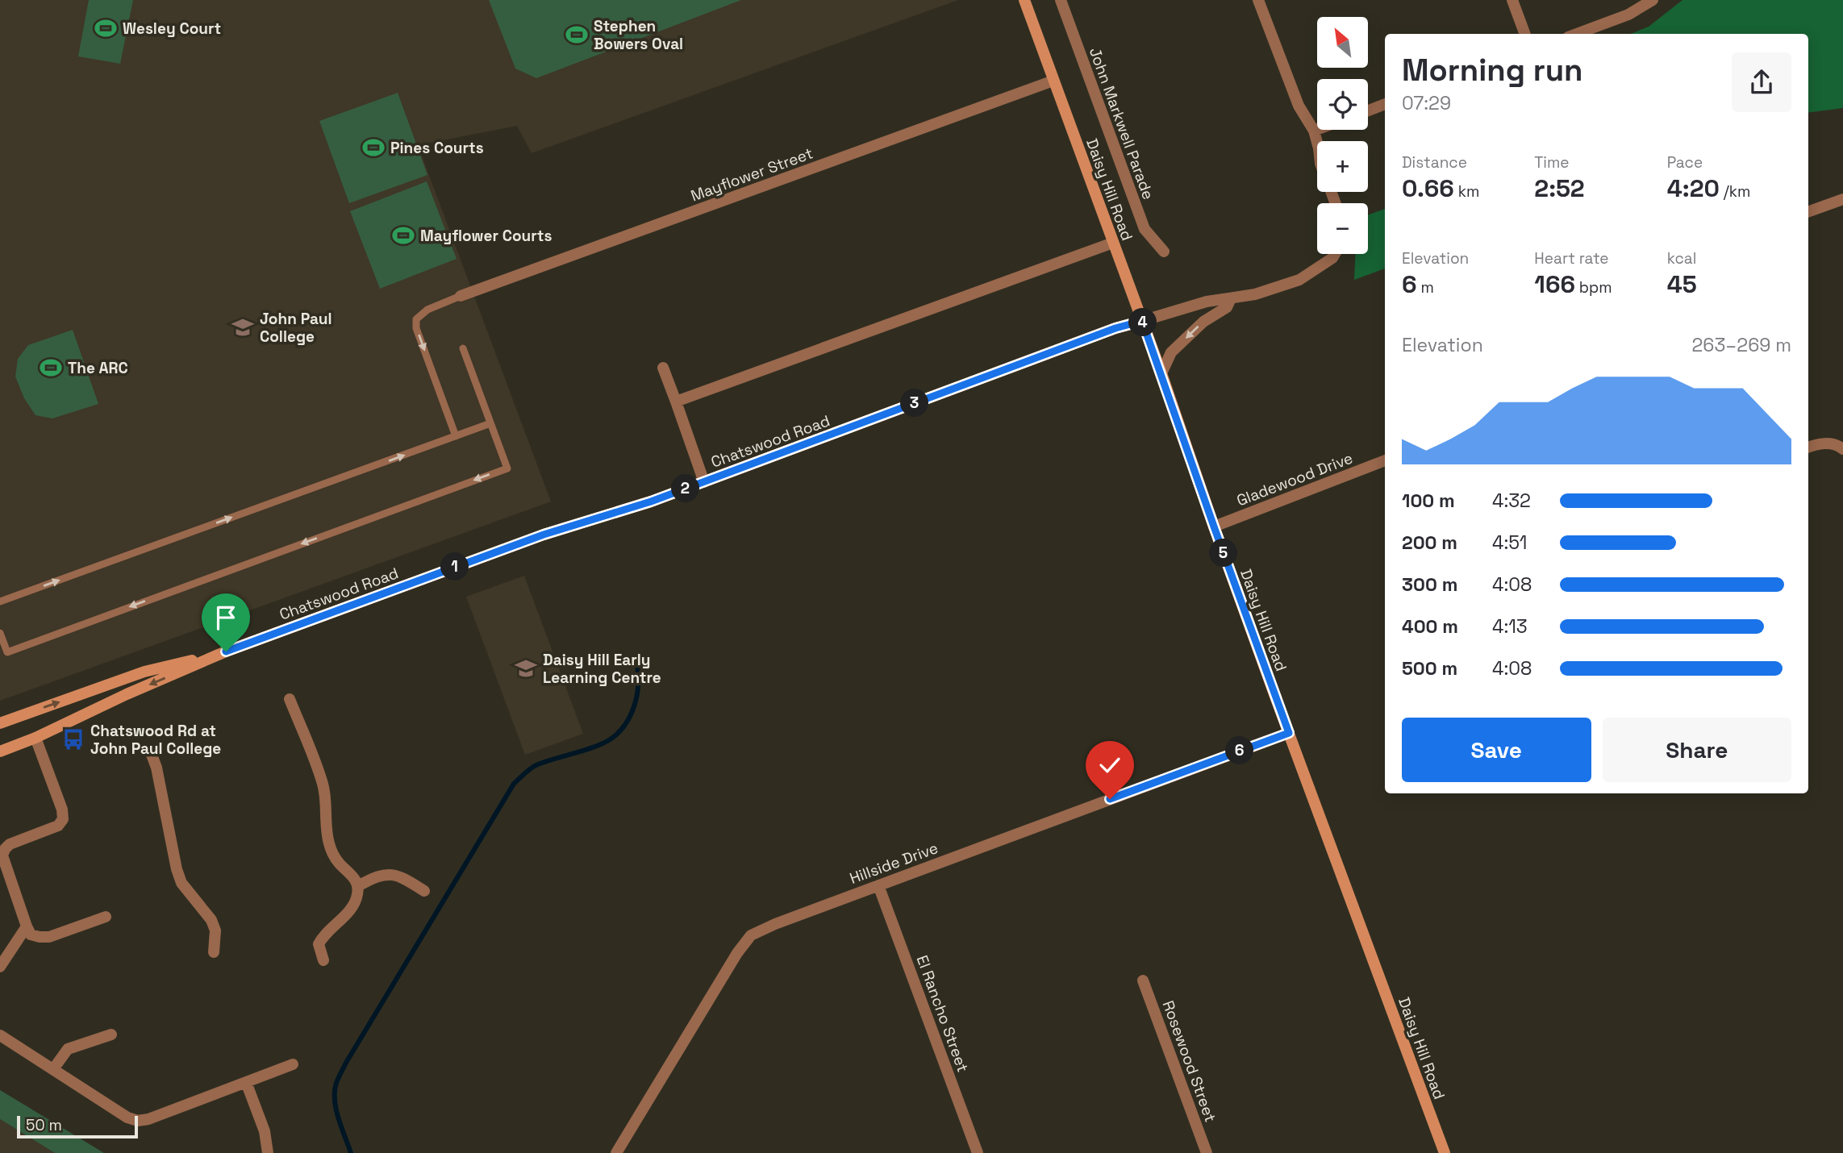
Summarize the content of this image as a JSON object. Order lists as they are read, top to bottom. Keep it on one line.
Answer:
{"streets":{"main road":["Daisy Hill Road","Chatswood Road"],"street":["John Markwell Parade","Mayflower Street","Gladewood Drive","Hillside Drive","El Rancho Street","Rosewood Street"]},"crossings":[["Mayflower Street","Daisy Hill Road"],["Daisy Hill Road","Chatswood Road"],["Daisy Hill Road","Gladewood Drive"],["Daisy Hill Road","Hillside Drive"],["Hillside Drive","El Rancho Street"]],"places":{"sports":["Wesley Court","Stephen Bowers Oval","Pines Courts","Mayflower Courts","The ARC"],"school or university":["John Paul College","Daisy Hill Early Learning Centre"],"bus stop":["Chatswood Rd at John Paul College"]},"scale_bar":"50 m","north":"top left","page":{"map_buttons":["+","−"],"heading":["Morning run","07:29"],"stats":[["Distance","0.66 km"],["Time","2:52"],["Pace","4:20 /km"],["Elevation","6 m"],["Heart rate","166 bpm"],["kcal","45"]],"pins":["4","3","2","5","1","6"],"chart":["Elevation","263–269 m"],"list":[{"name":"100 m","note":"4:32"},{"name":"200 m","note":"4:51"},{"name":"300 m","note":"4:08"},{"name":"400 m","note":"4:13"},{"name":"500 m","note":"4:08"}],"buttons":["Save","Share"],"scale":"50 m"}}
